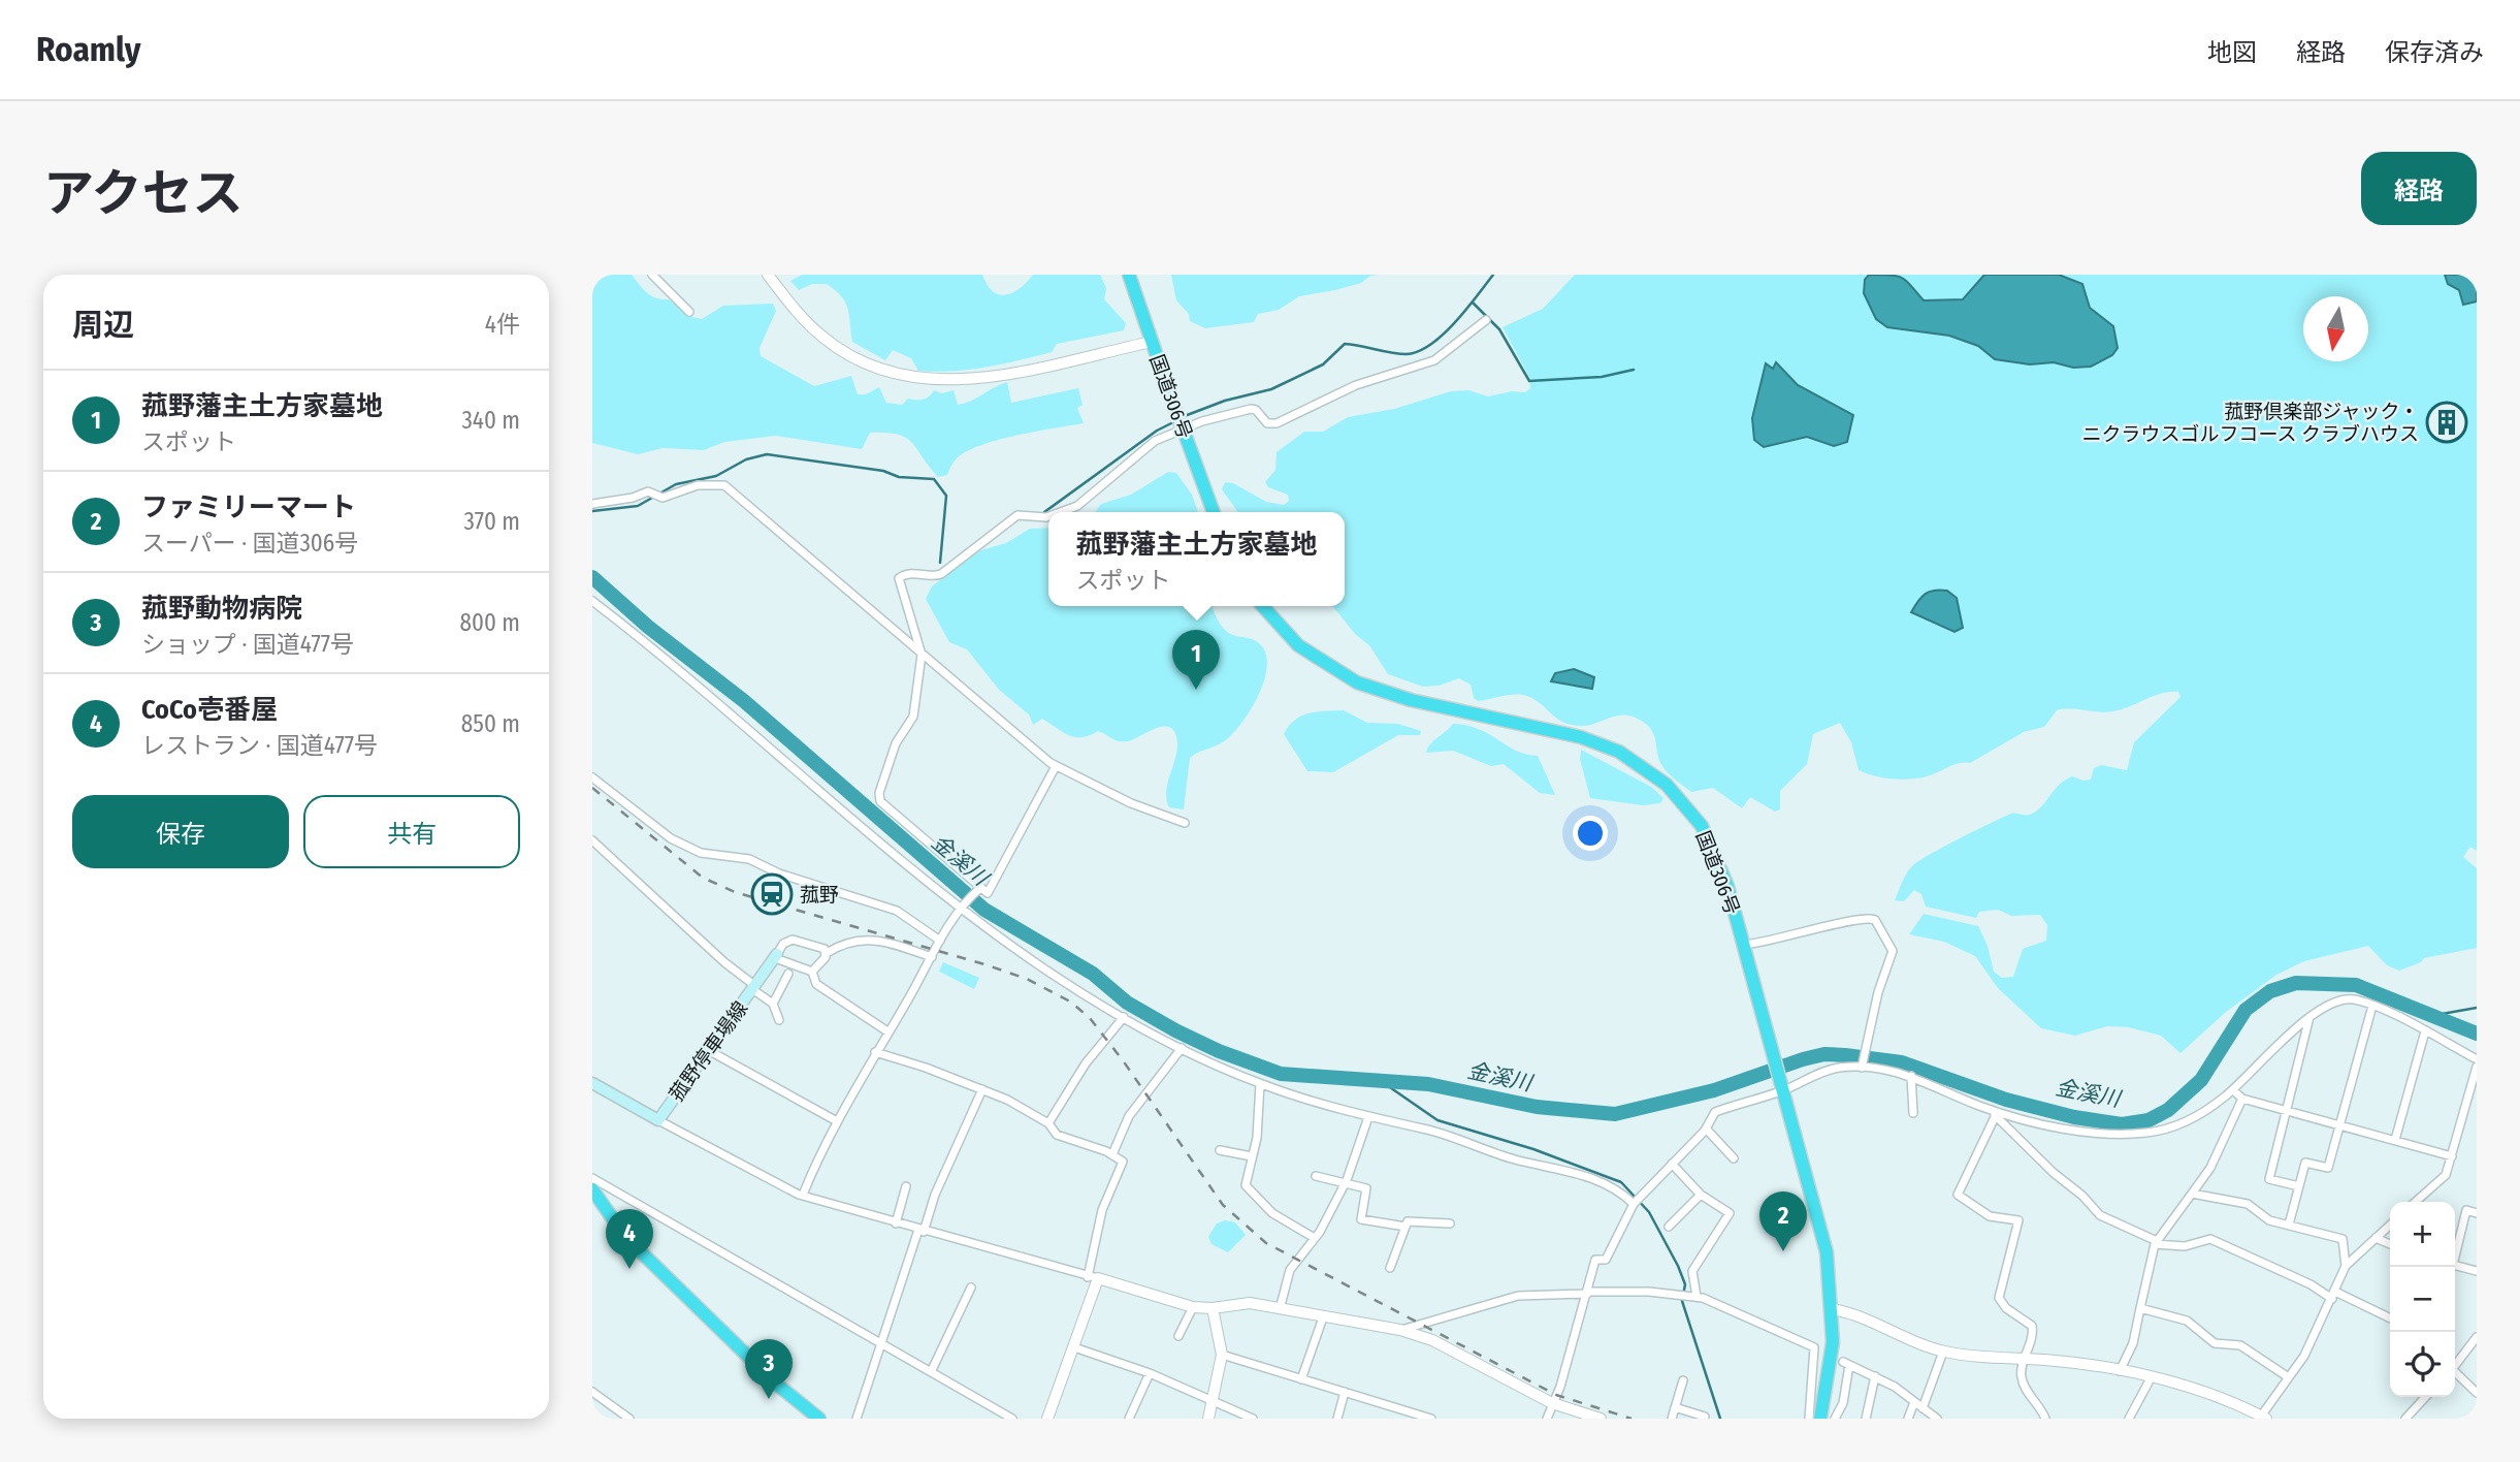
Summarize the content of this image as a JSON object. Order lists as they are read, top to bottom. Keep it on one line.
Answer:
{"streets":{"highway":["国道306号"],"main road":["菰野停車場線"]},"water":["金溪川"],"places":{"building":["菰野倶楽部ジャック・ ニクラウスゴルフコース クラブハウス"],"station":["菰野"]},"north":"bottom","page":{"header":"Roamly","nav":["地図","経路","保存済み"],"title":"アクセス","buttons":["経路",["保存","共有"]],"heading":["周辺","4件"],"list":[{"mark":"1","name":"菰野藩主土方家墓地","note":"スポット","value":"340 m"},{"mark":"2","name":"ファミリーマート","note":"スーパー · 国道306号","value":"370 m"},{"mark":"3","name":"菰野動物病院","note":"ショップ · 国道477号","value":"800 m"},{"mark":"4","name":"CoCo壱番屋","note":"レストラン · 国道477号","value":"850 m"}],"popup":["菰野藩主土方家墓地","スポット"],"pins":["1","2","4","3"],"map_buttons":["+","−"]}}
